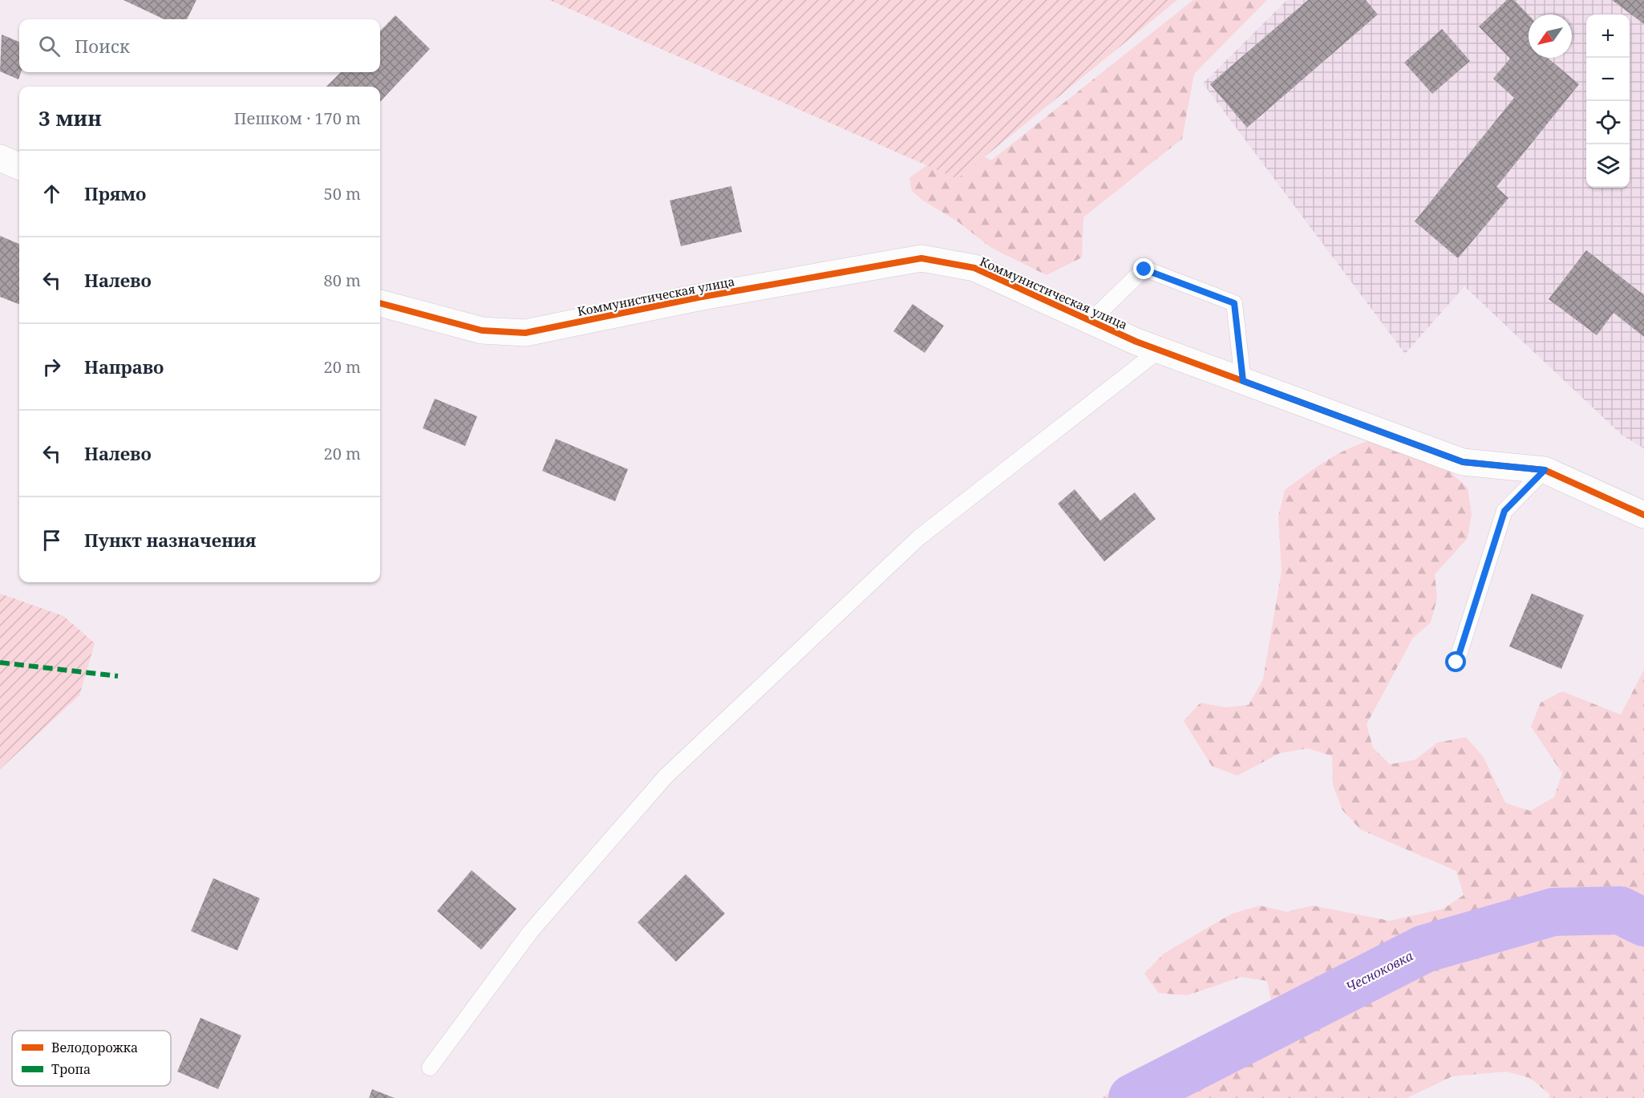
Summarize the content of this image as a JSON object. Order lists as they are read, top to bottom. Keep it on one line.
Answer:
{"streets":{"street":["Коммунистическая улица"]},"water":["Чесноковка"],"legend":["Велодорожка","Тропа"],"north":"bottom left","page":{"map_buttons":["+","−"],"search":"Поиск","heading":["3 мин","Пешком · 170 m"],"list":[["Прямо","50 m"],["Налево","80 m"],["Направо","20 m"],["Налево","20 m"],"Пункт назначения"]}}
